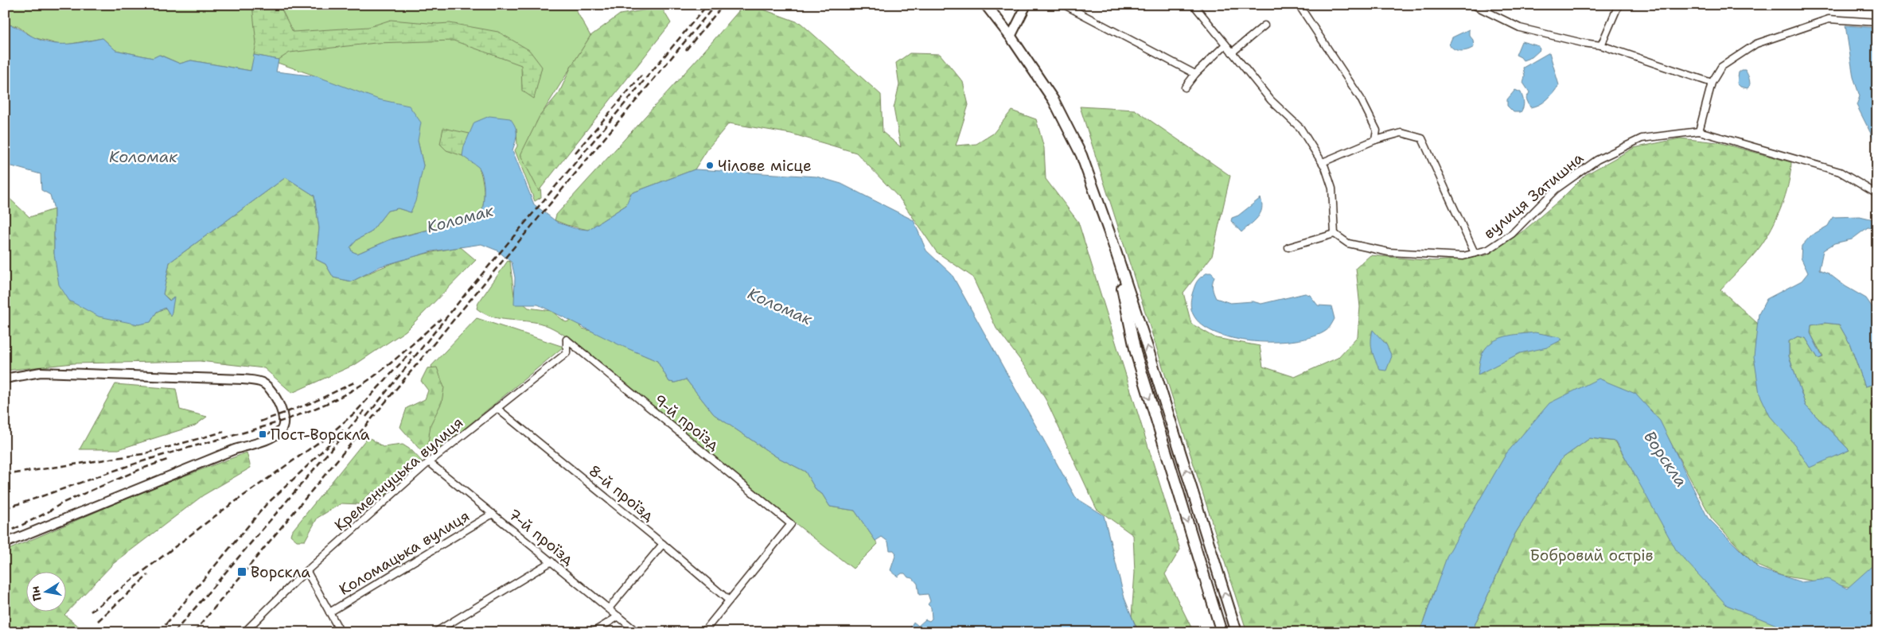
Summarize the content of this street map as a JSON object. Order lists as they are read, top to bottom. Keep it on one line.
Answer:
{"streets":{"street":["вулиця Затишна","9-й проїзд","Кременчуцька вулиця","8-й проїзд","7-й проїзд","Коломацька вулиця"]},"crossings":[["9-й проїзд","Кременчуцька вулиця"],["9-й проїзд","8-й проїзд"],["Кременчуцька вулиця","8-й проїзд"],["Кременчуцька вулиця","7-й проїзд"],["7-й проїзд","Коломацька вулиця"]],"water":["Коломак","Ворскла"],"parks":["Бобровий острів"],"places":{"other":["Чілове місце"],"transit":["Пост-Ворскла","Ворскла"]},"north":"left"}
